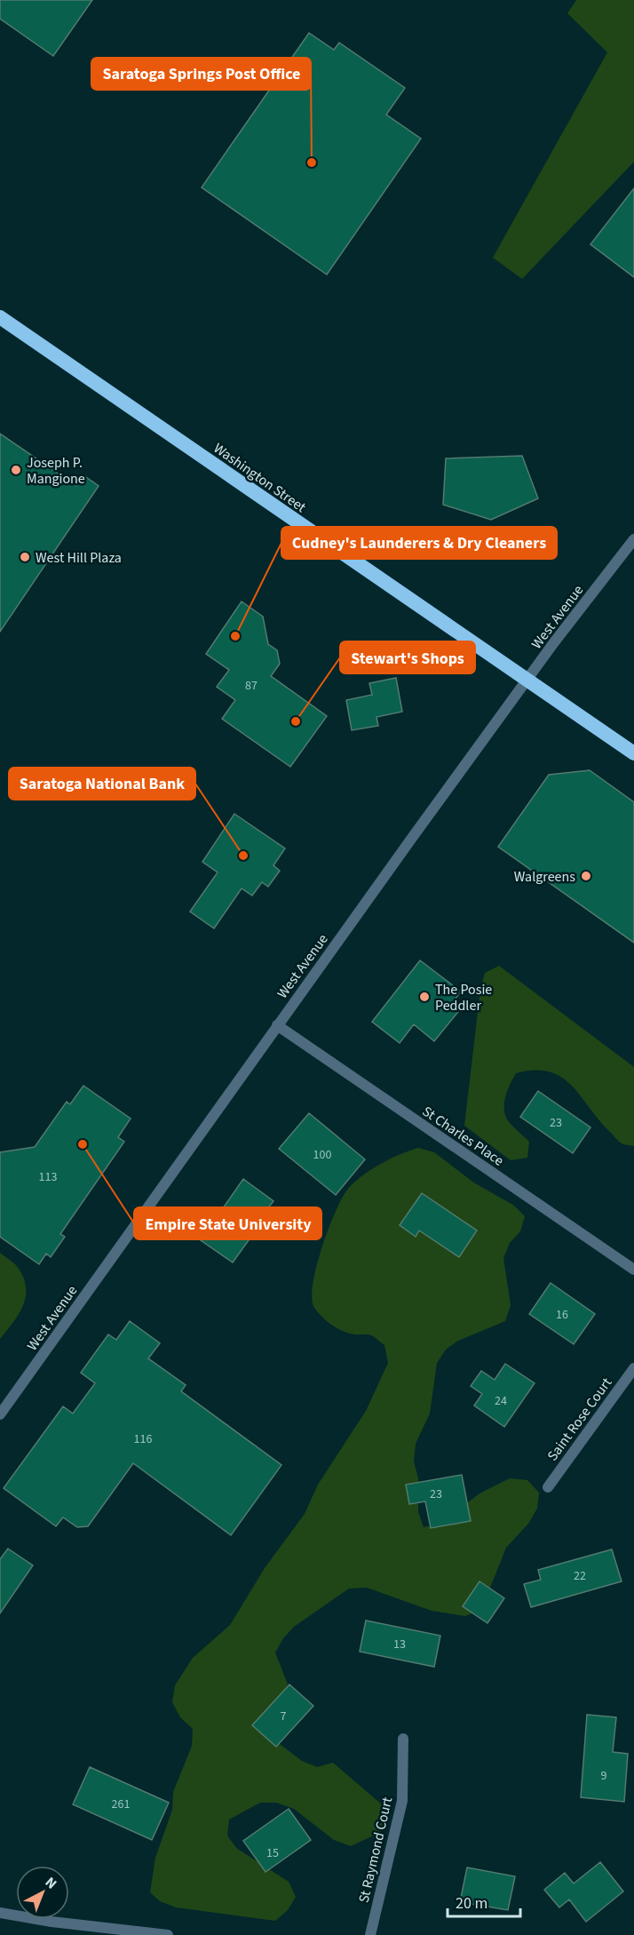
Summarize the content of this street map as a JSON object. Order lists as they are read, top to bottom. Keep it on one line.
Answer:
{"streets":{"highway":["Washington Street"],"street":["West Avenue","St Charles Place","Saint Rose Court","St Raymond Court"]},"crossings":[["Washington Street","West Avenue"],["West Avenue","St Charles Place"]],"places":["Saratoga Springs Post Office","Joseph P. Mangione","West Hill Plaza","Cudney's Launderers & Dry Cleaners","Stewart's Shops","Saratoga National Bank","Walgreens","The Posie Peddler","Empire State University"],"house_numbers":["87","23","100","113","16","24","116","23","22","13","7","9","261","15"],"scale_bar":"20 m","north":"top right"}
